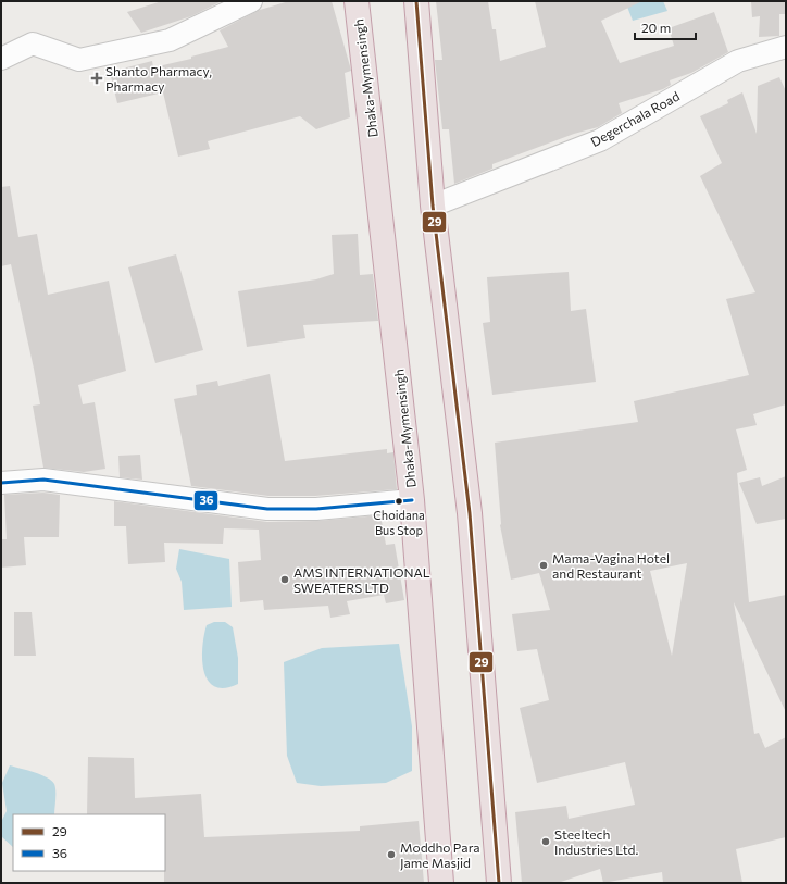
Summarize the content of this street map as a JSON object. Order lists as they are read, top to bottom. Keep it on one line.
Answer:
{"streets":{"highway":["Dhaka-Mymensingh"],"street":["Degerchala Road"]},"places":{"health":["Shanto Pharmacy, Pharmacy"],"other":["Choidana Bus Stop","Mama-Vagina Hotel and Restaurant","AMS INTERNATIONAL SWEATERS LTD","Steeltech Industries Ltd.","Moddho Para Jame Masjid"]},"lines":["transit line 29","transit line 36"],"legend":["29","36"],"scale_bar":"20 m"}
